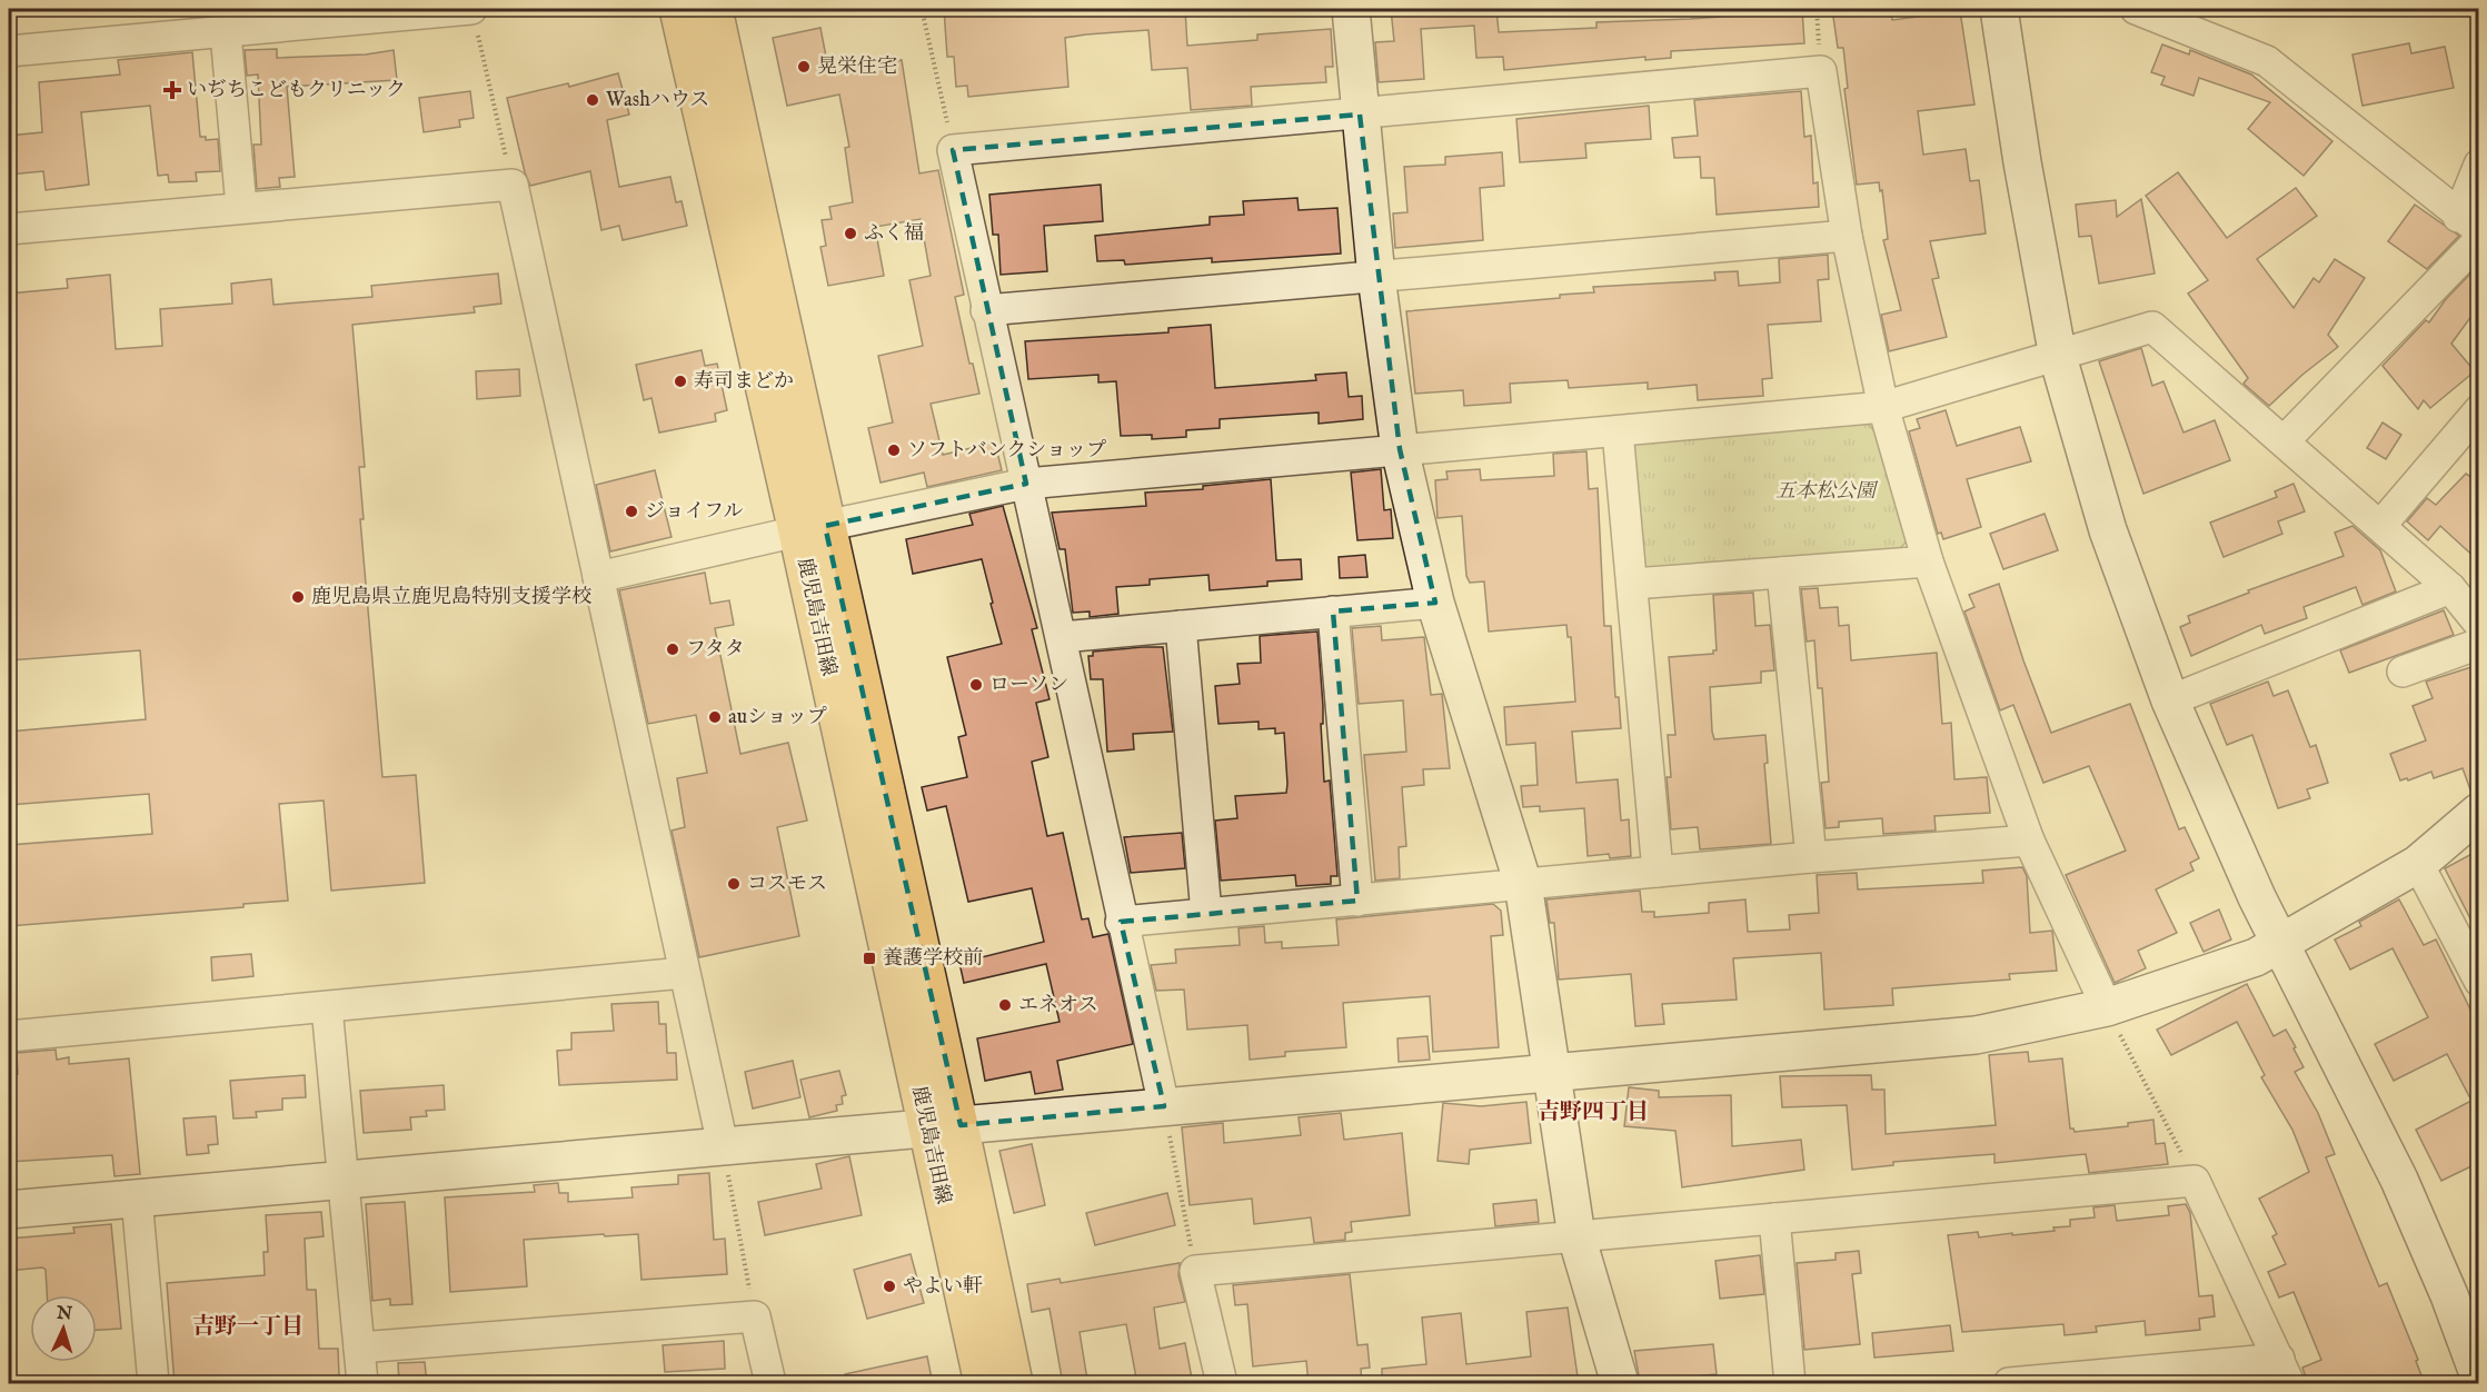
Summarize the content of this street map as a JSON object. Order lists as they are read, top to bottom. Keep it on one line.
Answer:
{"streets":{"main road":["鹿児島吉田線"]},"districts":["吉野四丁目","吉野一丁目"],"parks":["五本松公園"],"places":{"other":["晃栄住宅","Washハウス","ふく福","寿司まどか","ソフトバンクショップ","ジョイフル","鹿児島県立鹿児島特別支援学校","フタタ","ローソン","auショップ","コスモス","エネオス","やよい軒"],"health":["いぢちこどもクリニック"],"transit":["養護学校前"]},"north":"top"}
